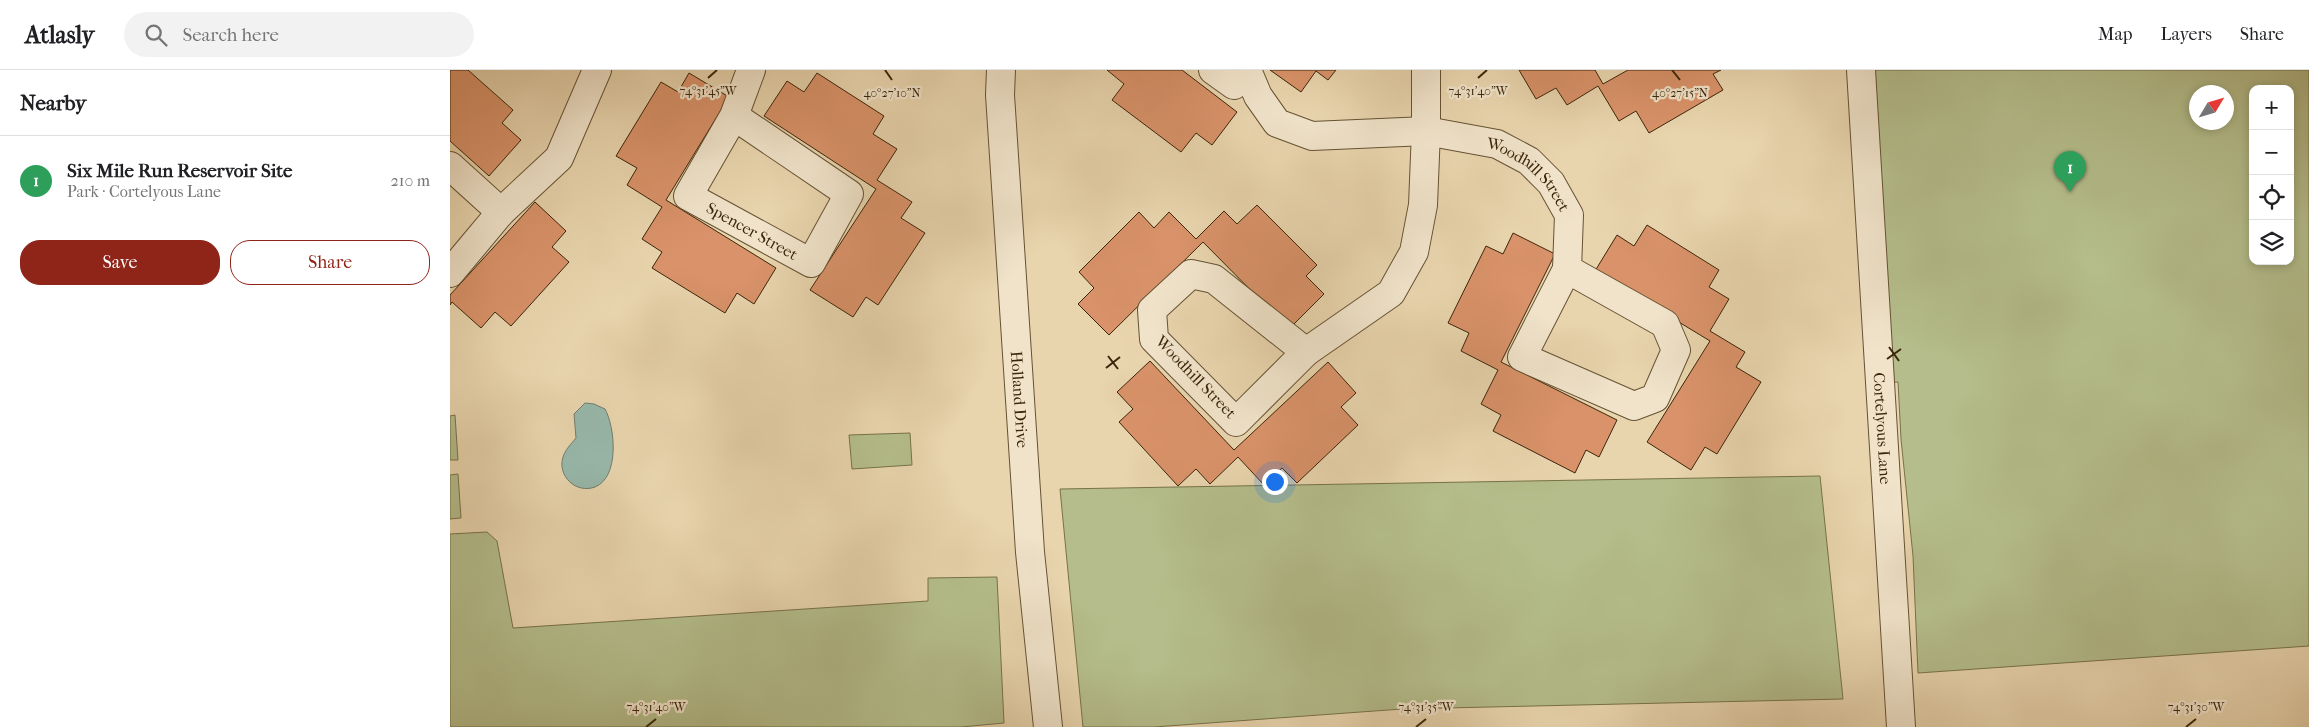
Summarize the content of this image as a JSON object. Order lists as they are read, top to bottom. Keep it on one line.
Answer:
{"streets":{"street":["Woodhill Street","Spencer Street","Holland Drive","Cortelyous Lane"]},"north":"top right","page":{"header":"Atlasly","search":"Search here","nav":["Map","Layers","Share"],"heading":"Nearby","map_buttons":["+","−"],"list":[{"mark":"1","name":"Six Mile Run Reservoir Site","note":"Park · Cortelyous Lane","value":"210 m"}],"pins":"1","buttons":["Save","Share"]},"coordinates":["74°31'45\"W","74°31'40\"W","40°27'10\"N","40°27'15\"N","74°31'35\"W","74°31'30\"W"]}
